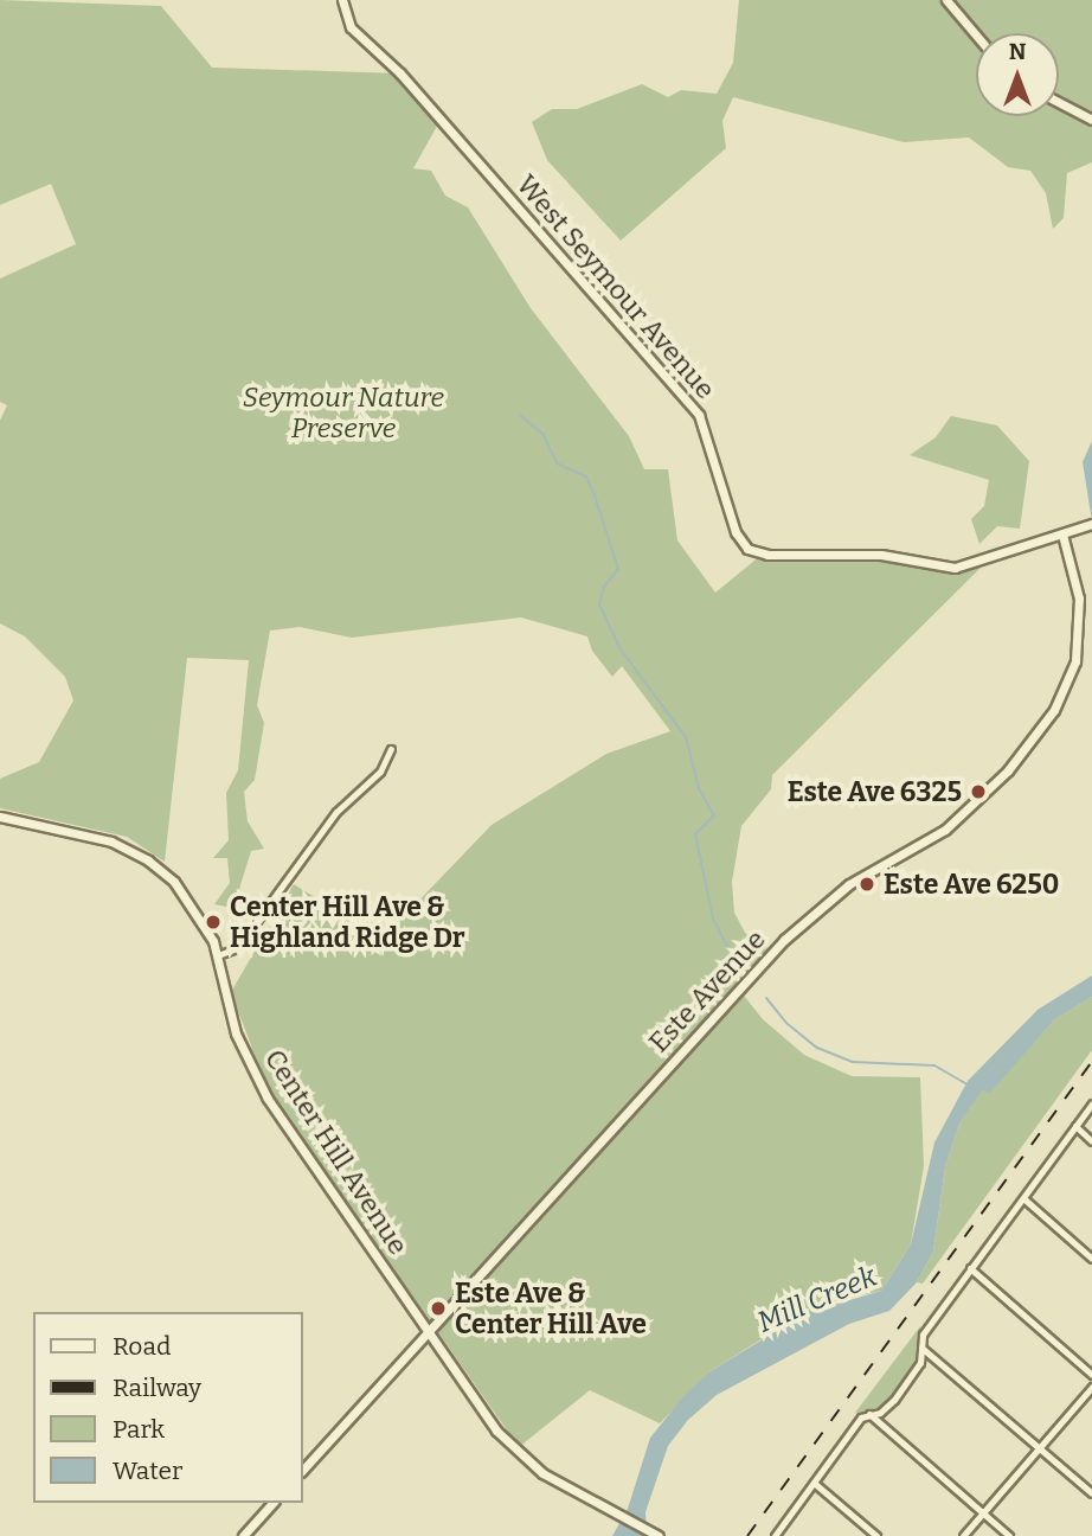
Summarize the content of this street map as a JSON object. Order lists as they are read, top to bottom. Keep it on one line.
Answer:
{"streets":{"street":["West Seymour Avenue","Este Avenue","Center Hill Avenue"]},"crossings":[["West Seymour Avenue","Este Avenue"],["Este Avenue","Center Hill Avenue"]],"water":["Mill Creek"],"parks":["Seymour Nature Preserve"],"places":["Este Ave 6325","Este Ave 6250","Center Hill Ave & Highland Ridge Dr","Este Ave & Center Hill Ave"],"legend":["Road","Railway","Park","Water"],"north":"top"}
